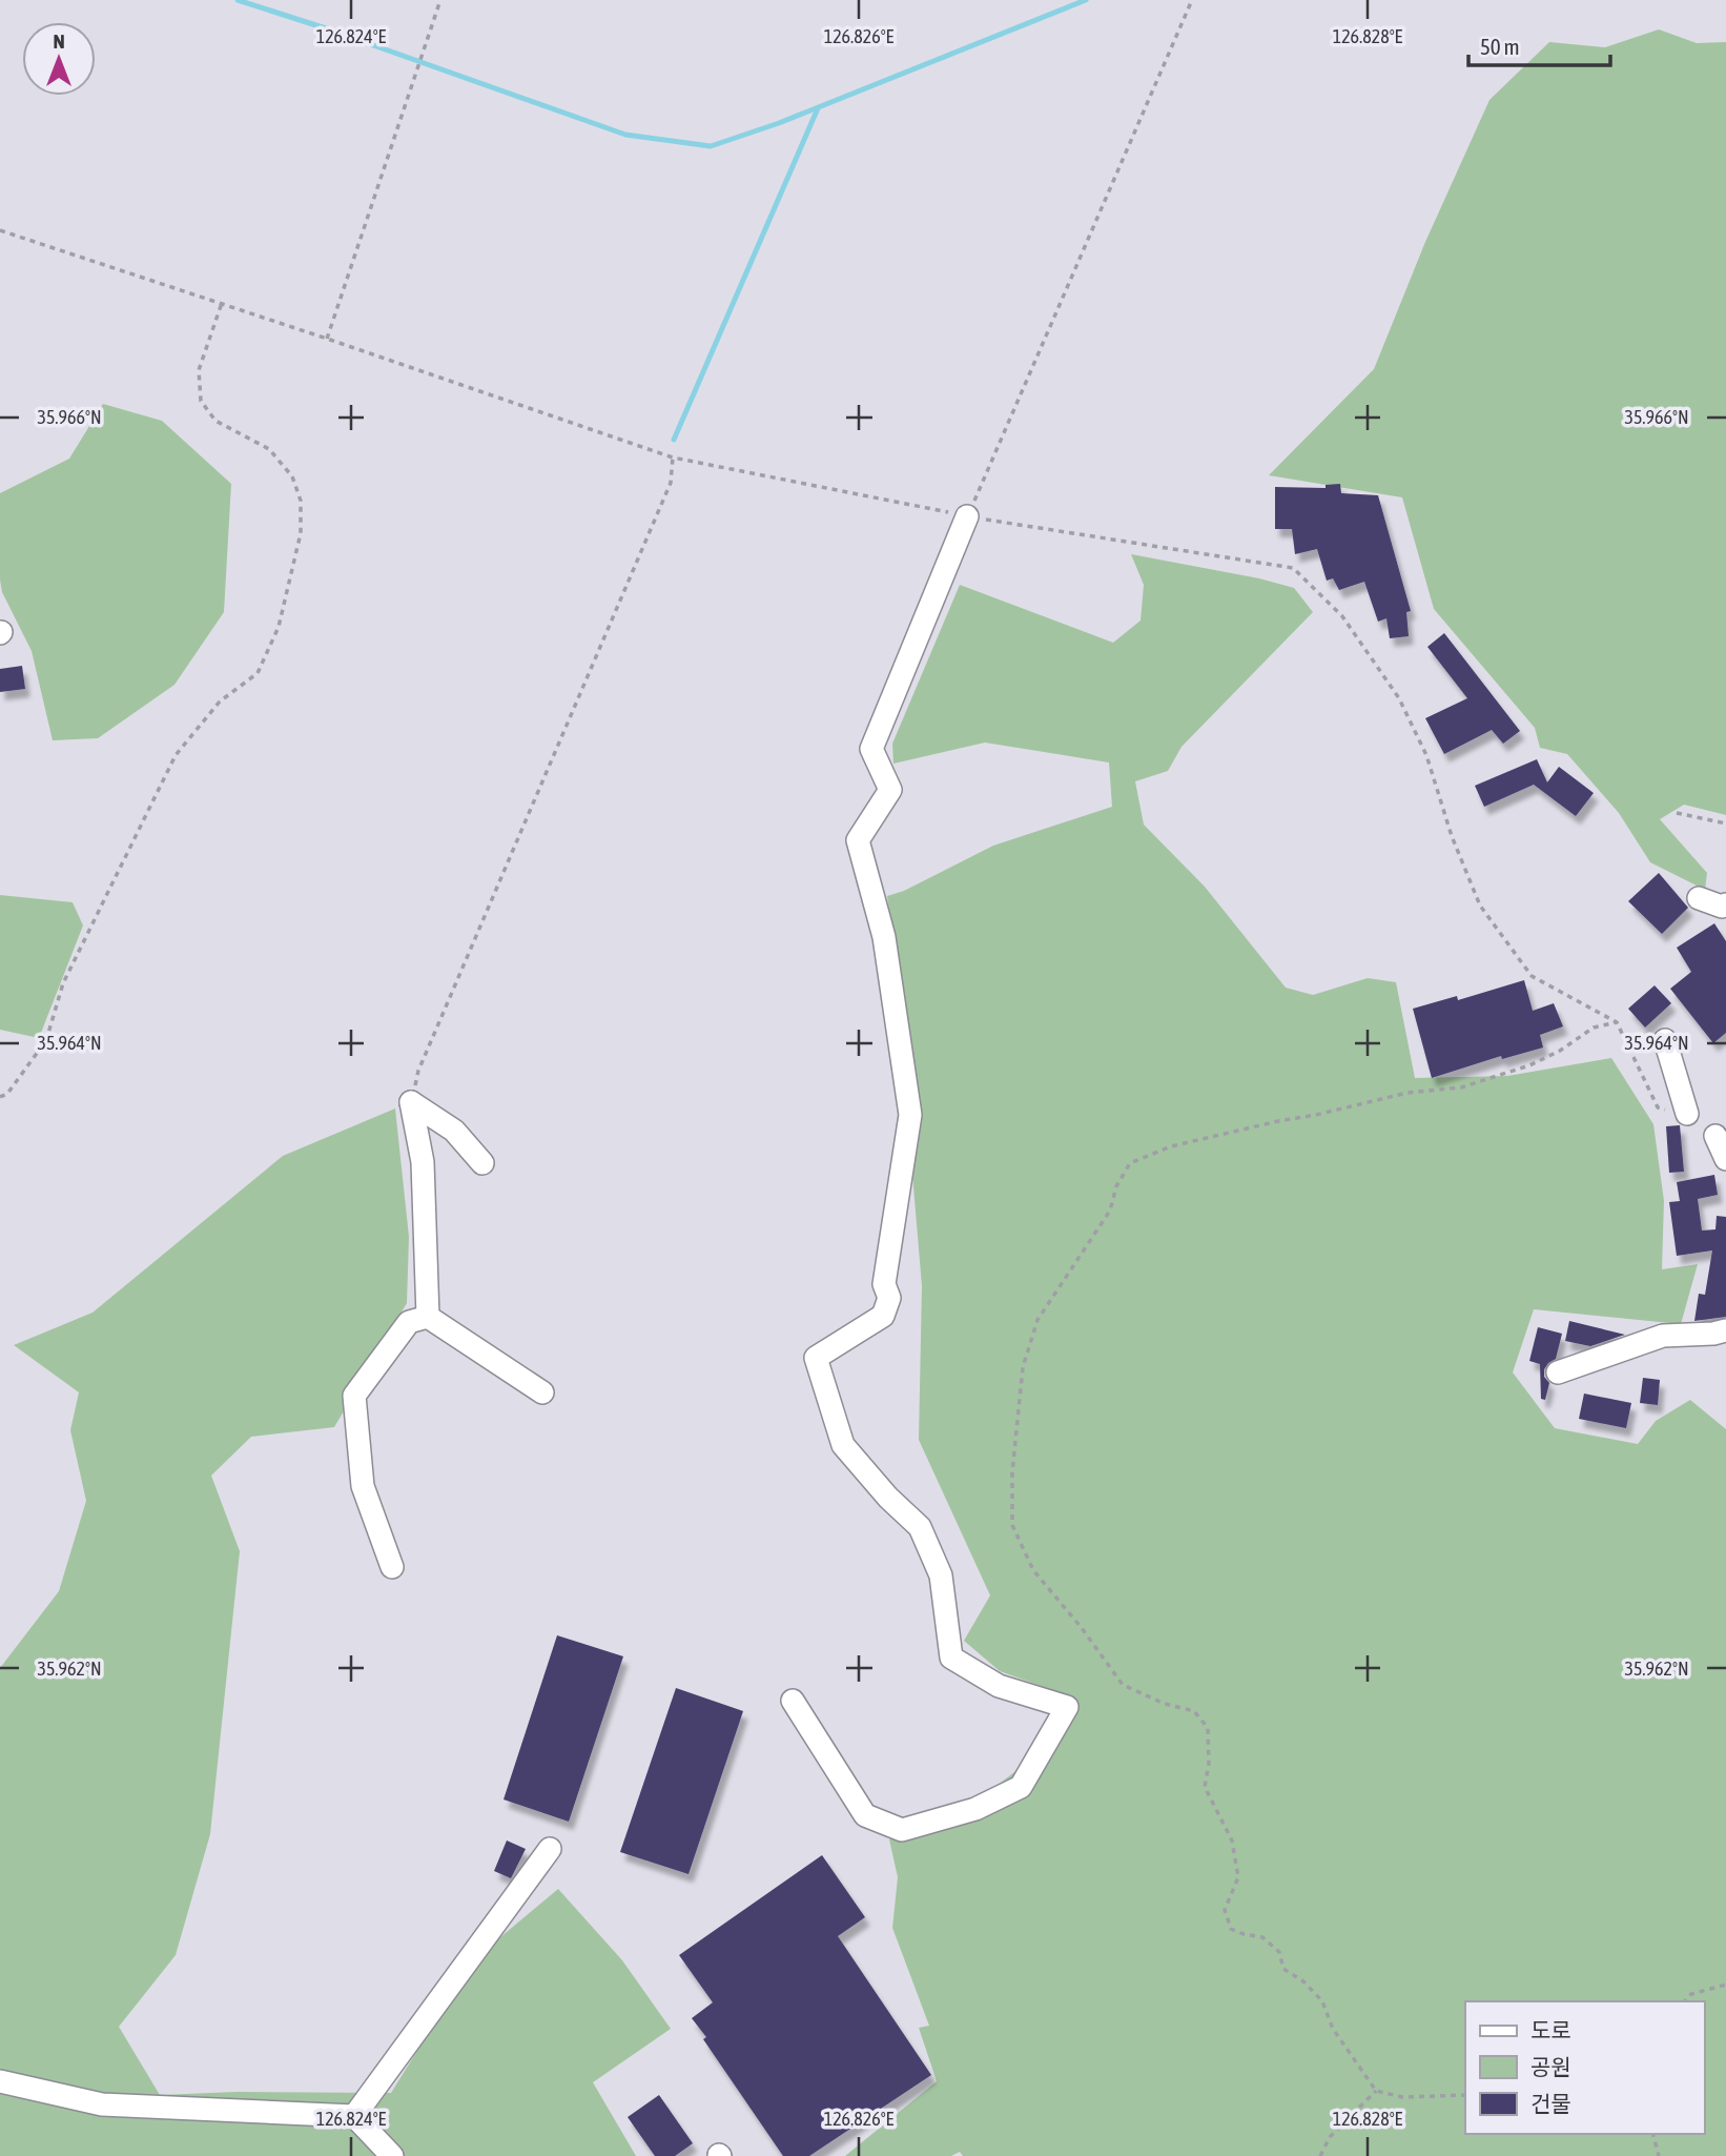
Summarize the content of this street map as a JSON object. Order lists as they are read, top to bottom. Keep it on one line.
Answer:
{"legend":["도로","공원","건물"],"scale_bar":"50 m","north":"top","coordinates":["126.824°E","126.826°E","126.828°E","35.966°N","35.964°N","35.962°N"]}
